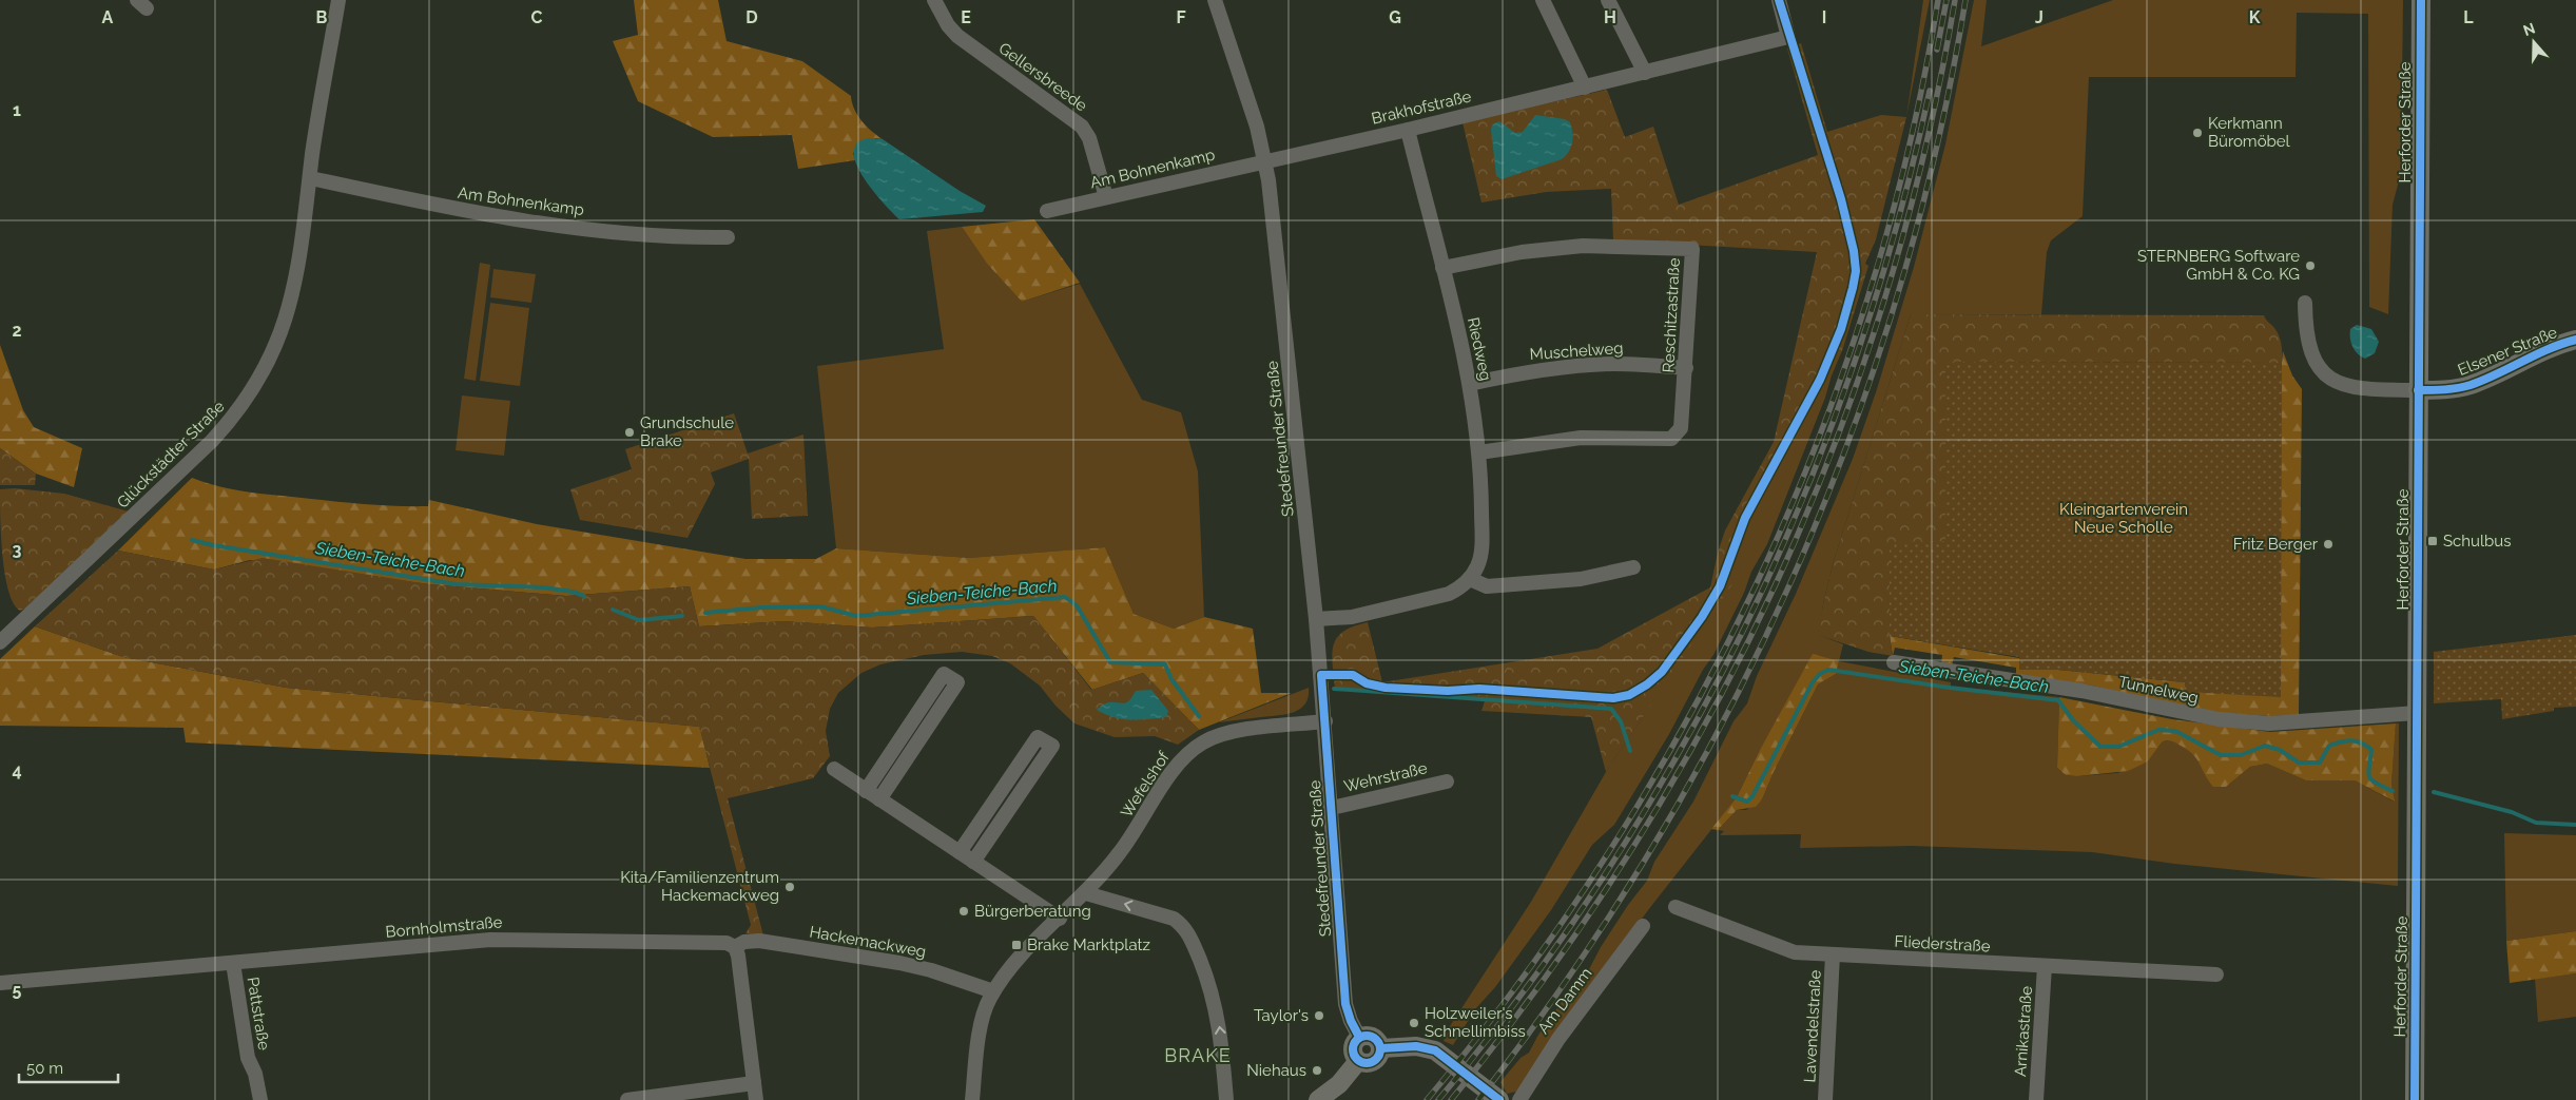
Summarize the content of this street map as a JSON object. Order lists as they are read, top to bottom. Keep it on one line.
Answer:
{"streets":{"main road":["Herforder Straße","Elsener Straße"],"street":["Gellersbreede","Brakhofstraße","Am Bohnenkamp","Reschitzastraße","Riedweg","Muschelweg","Stedefreunder Straße","Glückstädter Straße","Tunnelweg","Wehrstraße","Wefelshof","Bornholmstraße","Hackemackweg","Fliederstraße","Am Damm","Pattstraße","Lavendelstraße","Arnikastraße"]},"crossings":[["Gellersbreede","Am Bohnenkamp"],["Brakhofstraße","Am Bohnenkamp"],["Brakhofstraße","Riedweg"],["Brakhofstraße","Stedefreunder Straße"],["Herforder Straße","Elsener Straße"],["Herforder Straße","Tunnelweg"],["Am Bohnenkamp","Stedefreunder Straße"],["Am Bohnenkamp","Glückstädter Straße"],["Reschitzastraße","Riedweg"],["Reschitzastraße","Muschelweg"],["Riedweg","Muschelweg"],["Stedefreunder Straße","Wehrstraße"],["Stedefreunder Straße","Wefelshof"],["Wefelshof","Hackemackweg"],["Bornholmstraße","Hackemackweg"],["Bornholmstraße","Pattstraße"],["Fliederstraße","Lavendelstraße"],["Fliederstraße","Arnikastraße"]],"districts":["BRAKE"],"water":["Sieben-Teiche-Bach"],"parks":["Kleingartenverein Neue Scholle"],"places":{"other":["Kerkmann Büromöbel","STERNBERG Software GmbH & Co. KG","Grundschule Brake","Fritz Berger","Kita/Familienzentrum Hackemackweg","Bürgerberatung","Taylor's","Holzweiler's Schnellimbiss","Niehaus"],"transit":["Schulbus","Brake Marktplatz"]},"scale_bar":"50 m","north":"top","grid":{"columns":["A","B","C","D","E","F","G","H","I","J","K","L"],"rows":["1","2","3","4","5"]}}
